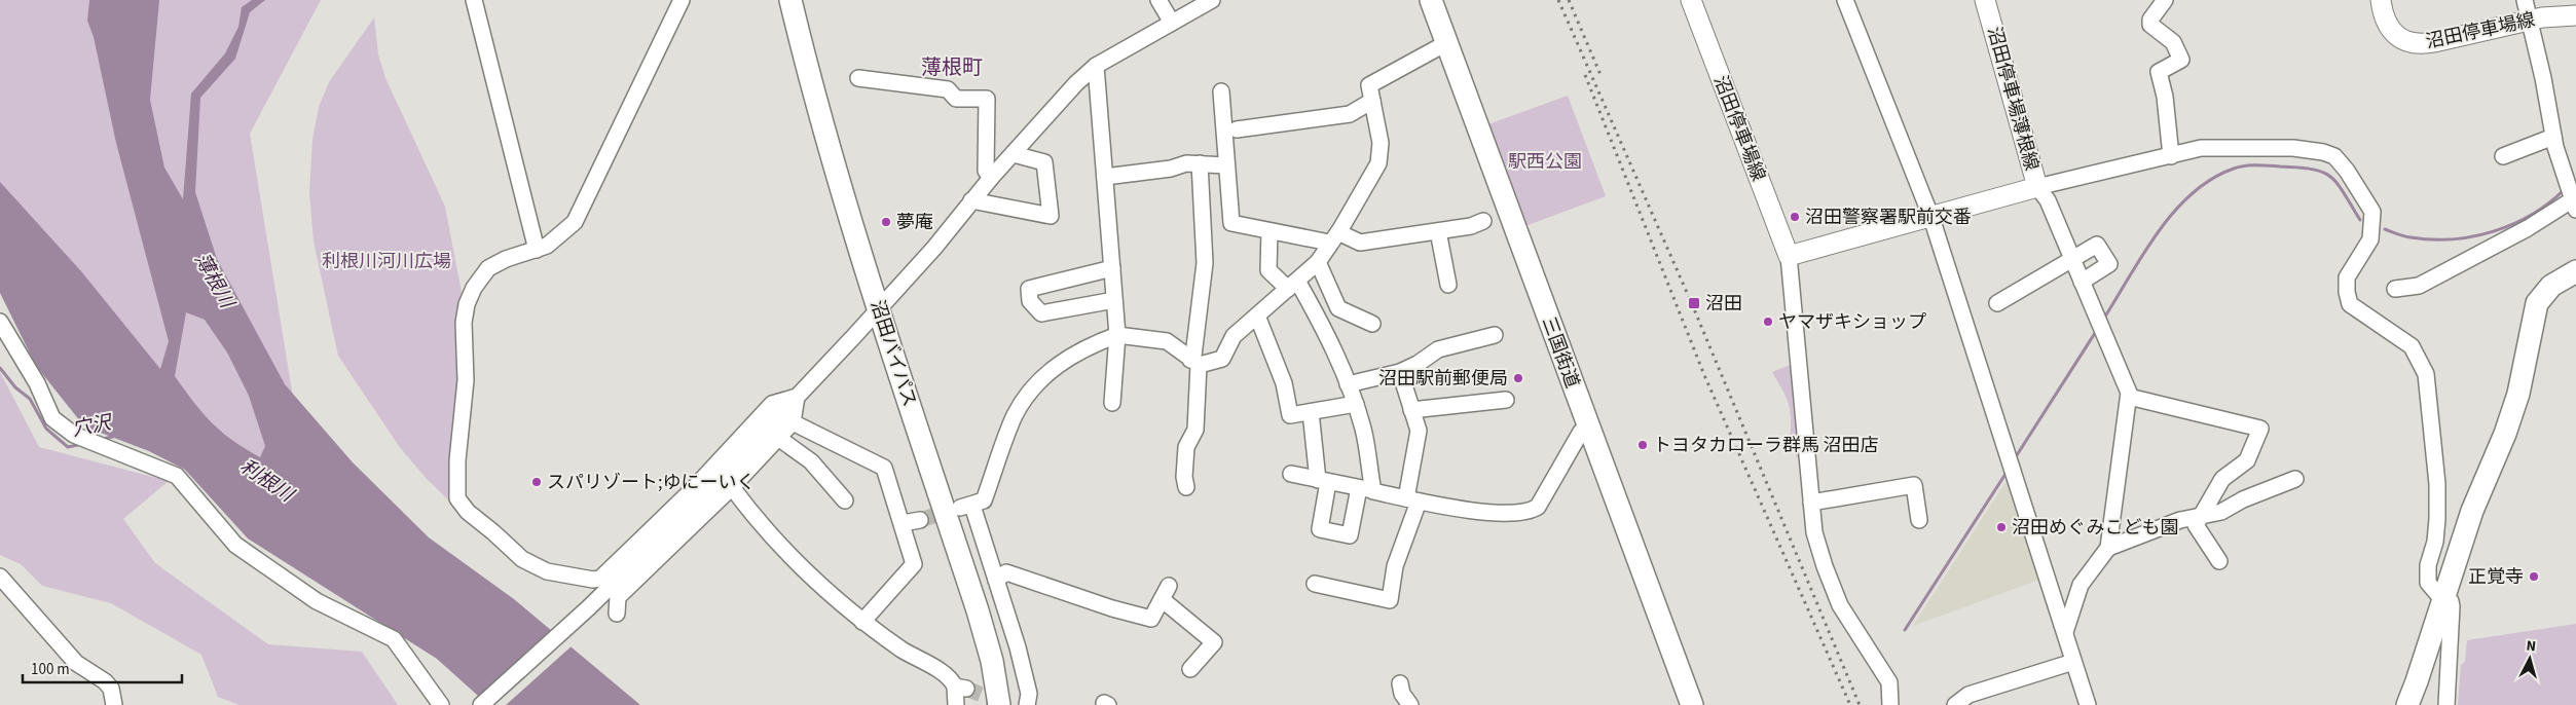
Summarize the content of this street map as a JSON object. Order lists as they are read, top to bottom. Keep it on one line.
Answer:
{"streets":{"highway":["三国街道","沼田バイパス"],"main road":["沼田停車場線","沼田停車場薄根線"]},"crossings":[["沼田停車場線","沼田停車場薄根線"]],"districts":["薄根町"],"water":["薄根川","穴沢","利根川"],"parks":["駅西公園","利根川河川広場"],"places":{"other":["沼田警察署駅前交番","夢庵","ヤマザキショップ","沼田駅前郵便局","トヨタカローラ群馬 沼田店","スパリゾート;ゆにーいく","沼田めぐみこども園","正覚寺"],"transit":["沼田"]},"scale_bar":"100 m","north":"top"}
